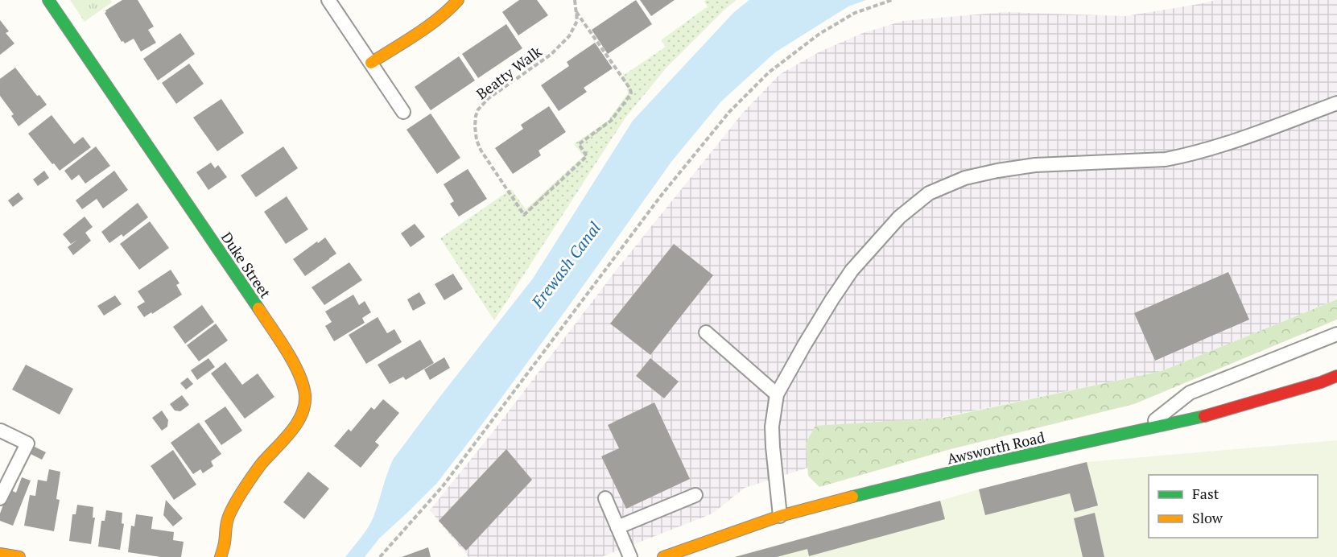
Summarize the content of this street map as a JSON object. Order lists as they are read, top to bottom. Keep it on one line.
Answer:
{"streets":{"street":["Duke Street","Awsworth Road"],"path":["Beatty Walk"]},"water":["Erewash Canal"],"legend":["Fast","Slow"]}
